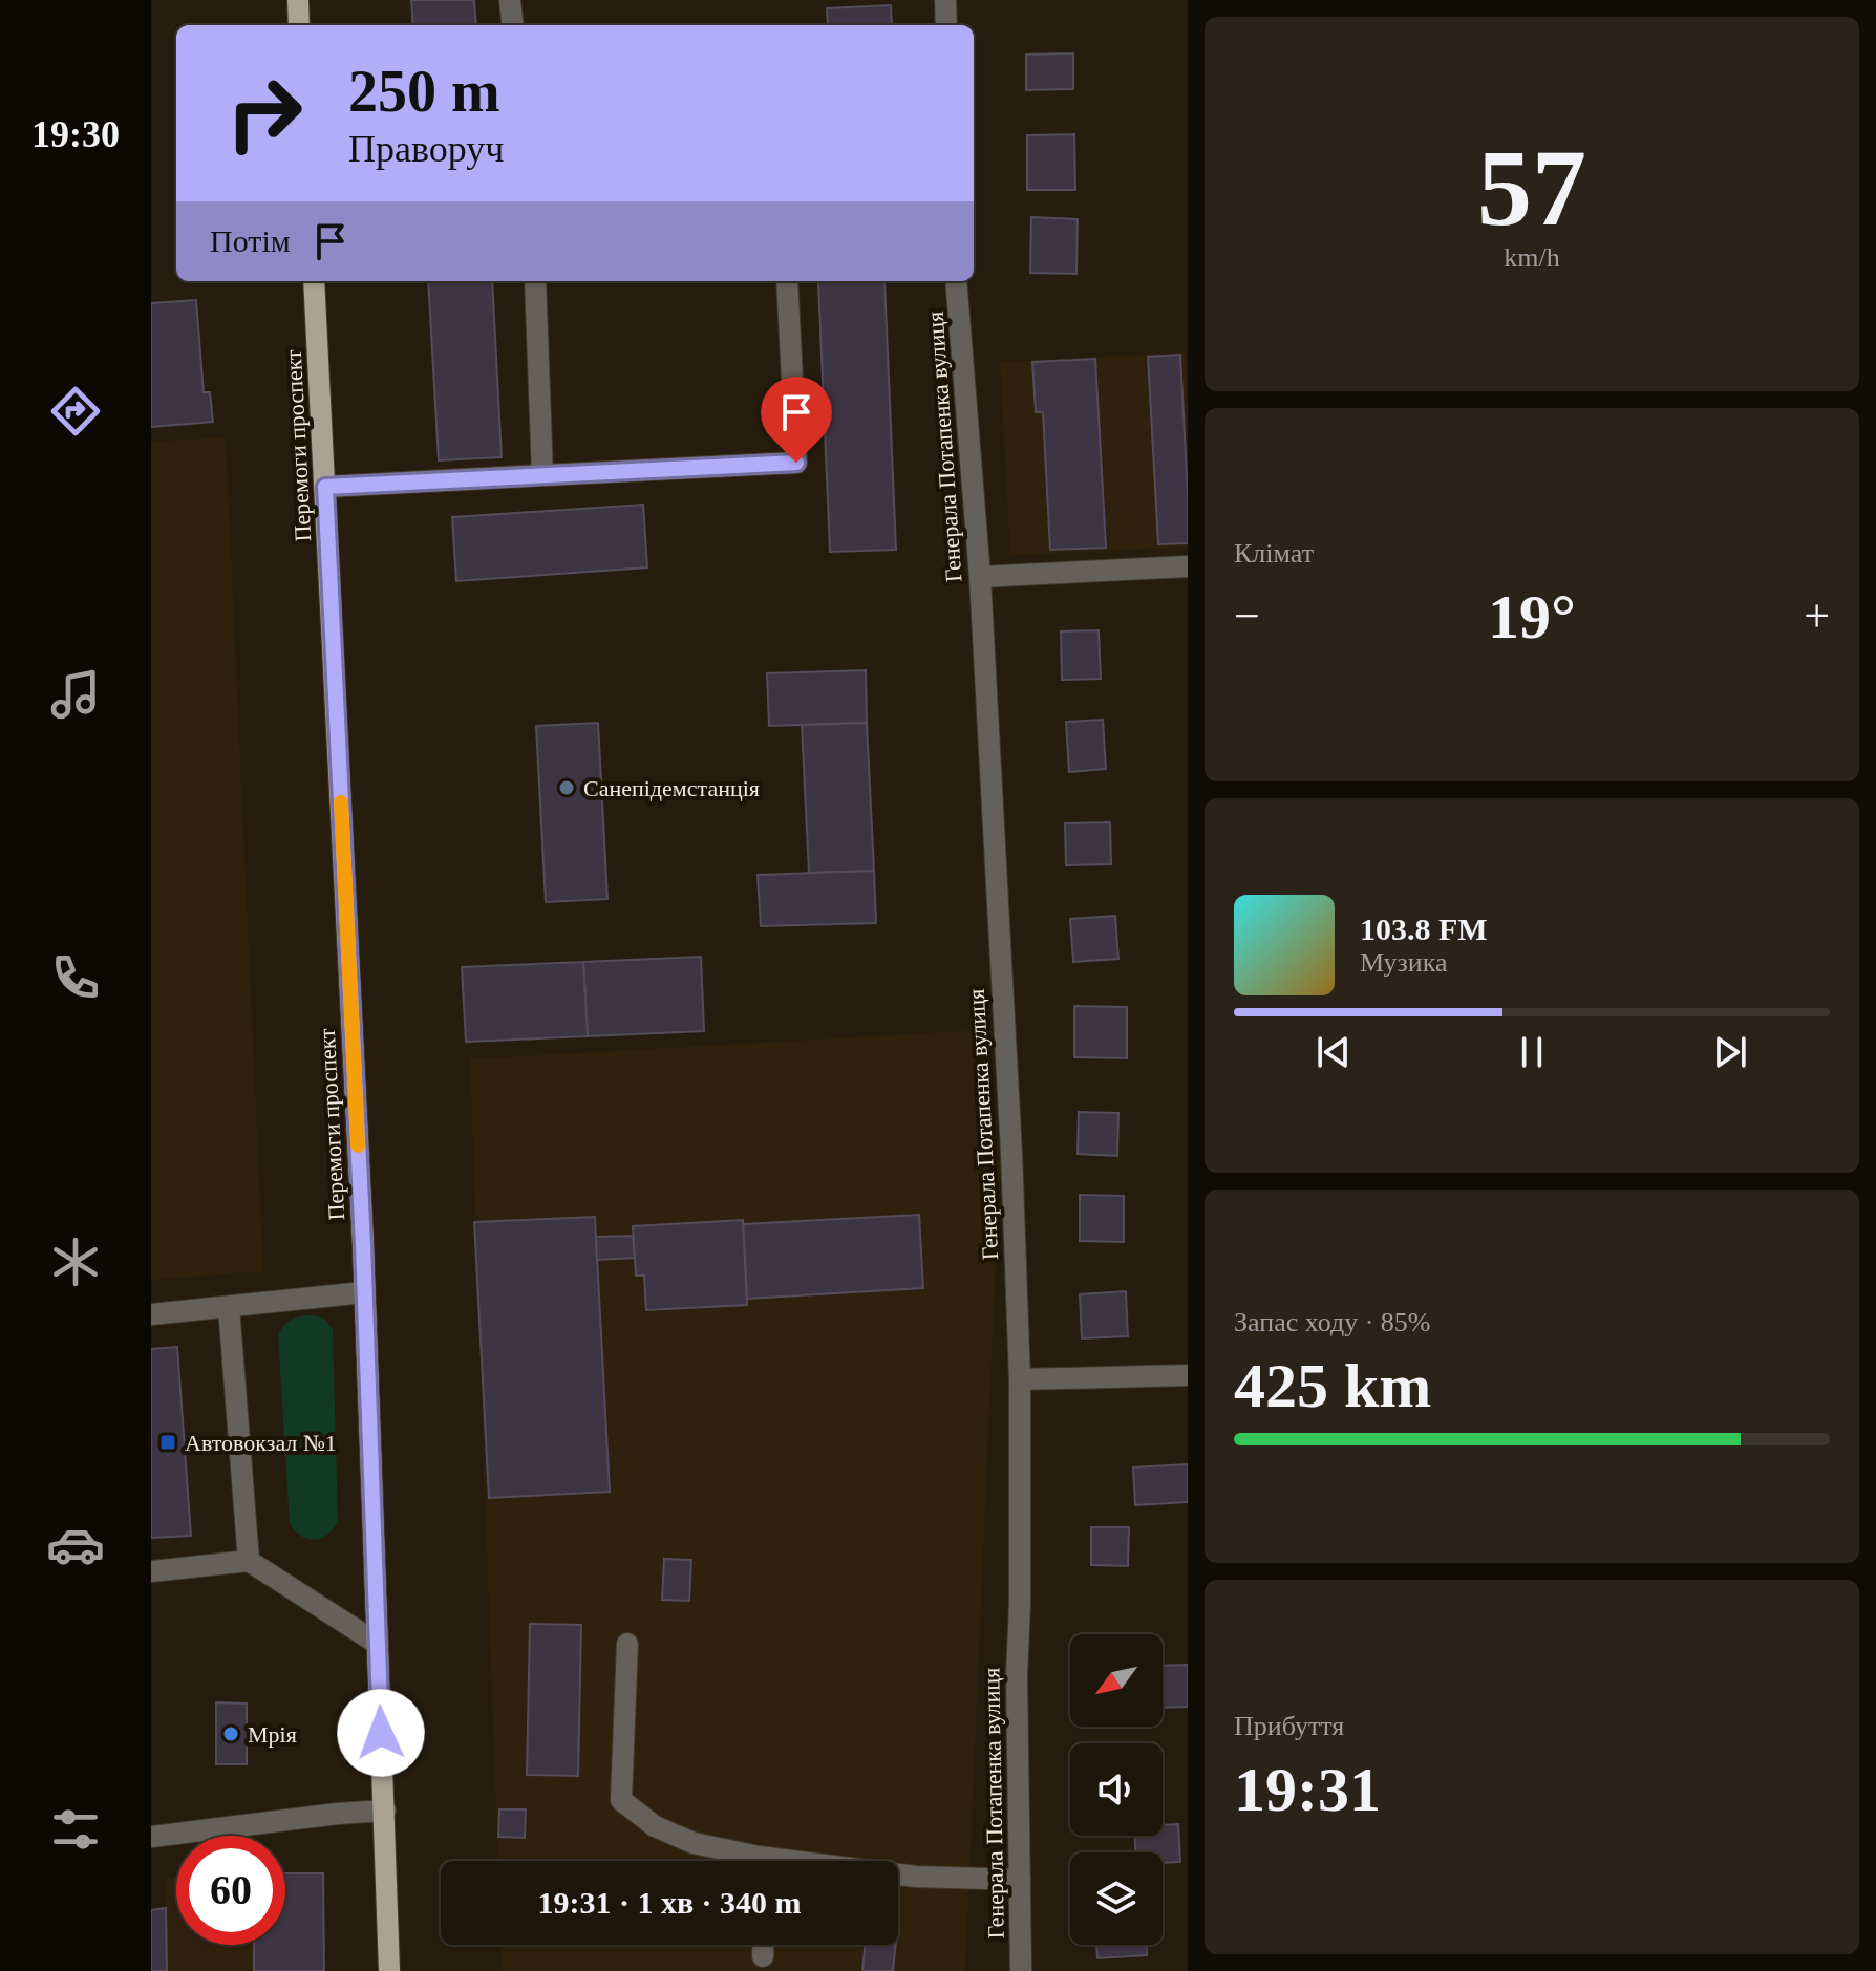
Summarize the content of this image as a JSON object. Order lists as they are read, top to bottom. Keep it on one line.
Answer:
{"streets":{"main road":["Перемоги проспект"],"street":["Генерала Потапенка вулиця"]},"places":{"other":["Санепідемстанція","Мрія"],"transit":["Автовокзал №1"]},"north":"bottom left","page":{"tabs":"19:30","tile":[["57","km/h"],"Клімат",["Запас ходу · 85%","425 km"],["Прибуття","19:31"]],"turn":["250 m","Праворуч"],"then":"Потім","heat":["−","19°","+"],"song":["103.8 FM","Музика"],"limit":"60","trip":"19:31 · 1 хв · 340 m"}}
